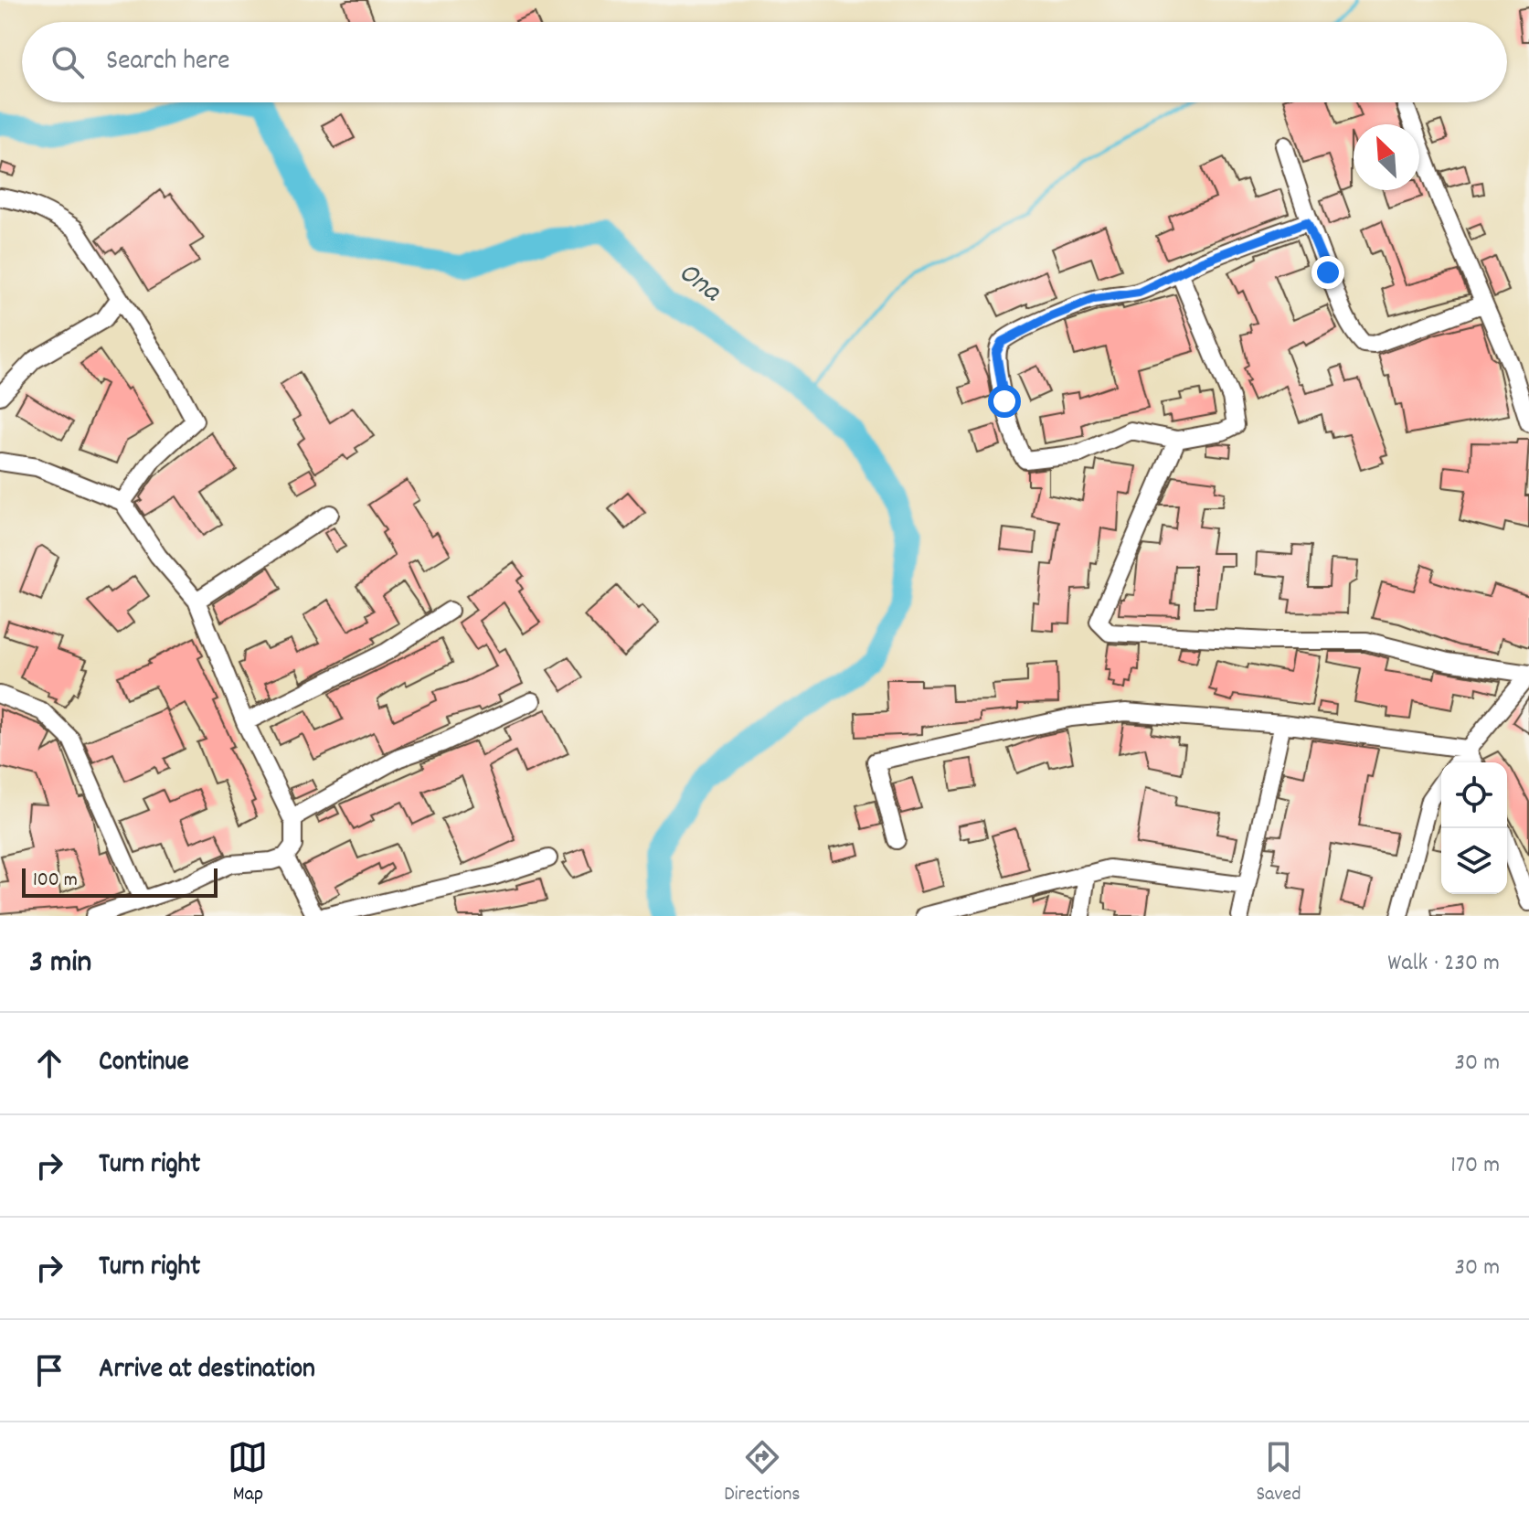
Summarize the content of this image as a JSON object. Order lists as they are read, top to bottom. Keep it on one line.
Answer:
{"water":["Ona"],"scale_bar":"100 m","north":"top left","page":{"search":"Search here","scale":"100 m","heading":["3 min","Walk · 230 m"],"list":[["Continue","30 m"],["Turn right","170 m"],["Turn right","30 m"],"Arrive at destination"],"nav":["Map","Directions","Saved"]}}
